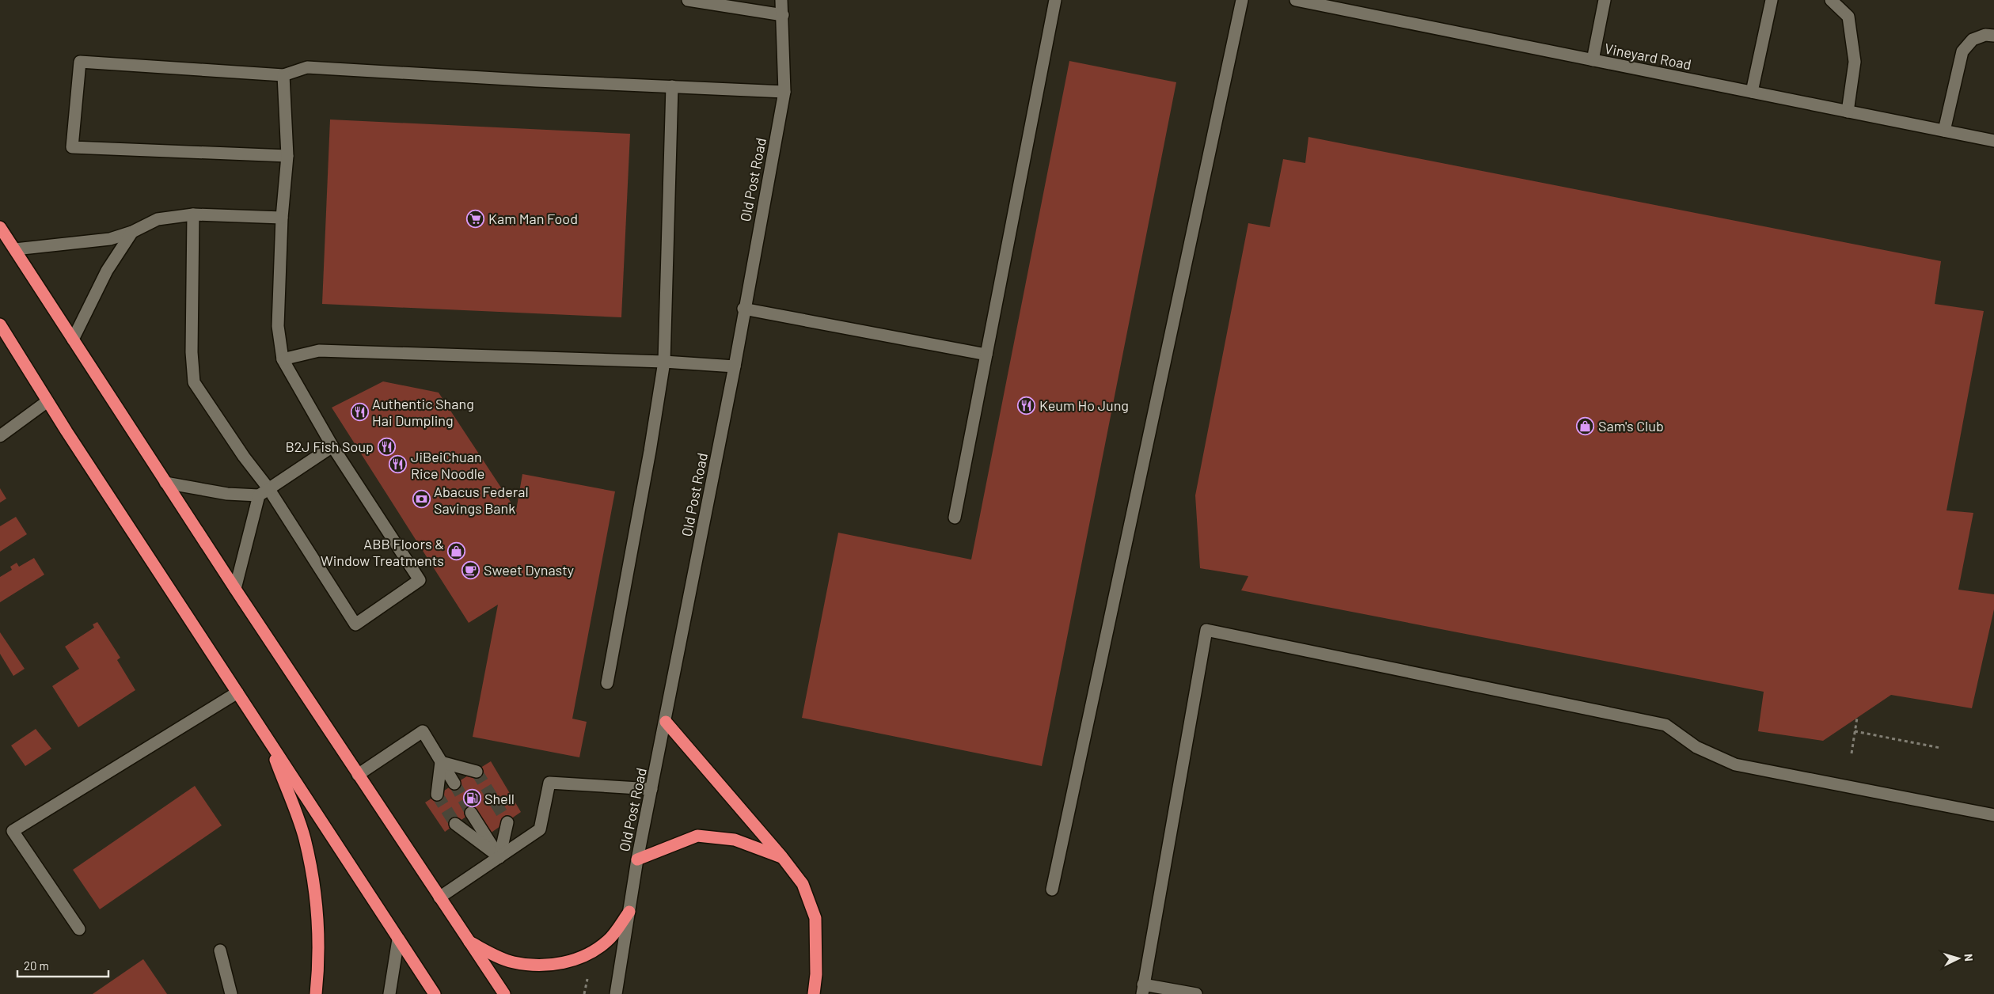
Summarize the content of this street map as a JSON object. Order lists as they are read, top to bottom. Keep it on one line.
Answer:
{"streets":{"street":["Vineyard Road","Old Post Road"]},"places":{"supermarket":["Kam Man Food"],"restaurant":["Keum Ho Jung","Authentic Shang Hai Dumpling","B2J Fish Soup","JiBeiChuan Rice Noodle"],"shop":["Sam's Club","ABB Floors & Window Treatments"],"bank":["Abacus Federal Savings Bank"],"cafe":["Sweet Dynasty"],"fuel station":["Shell"]},"scale_bar":"20 m","north":"right"}
